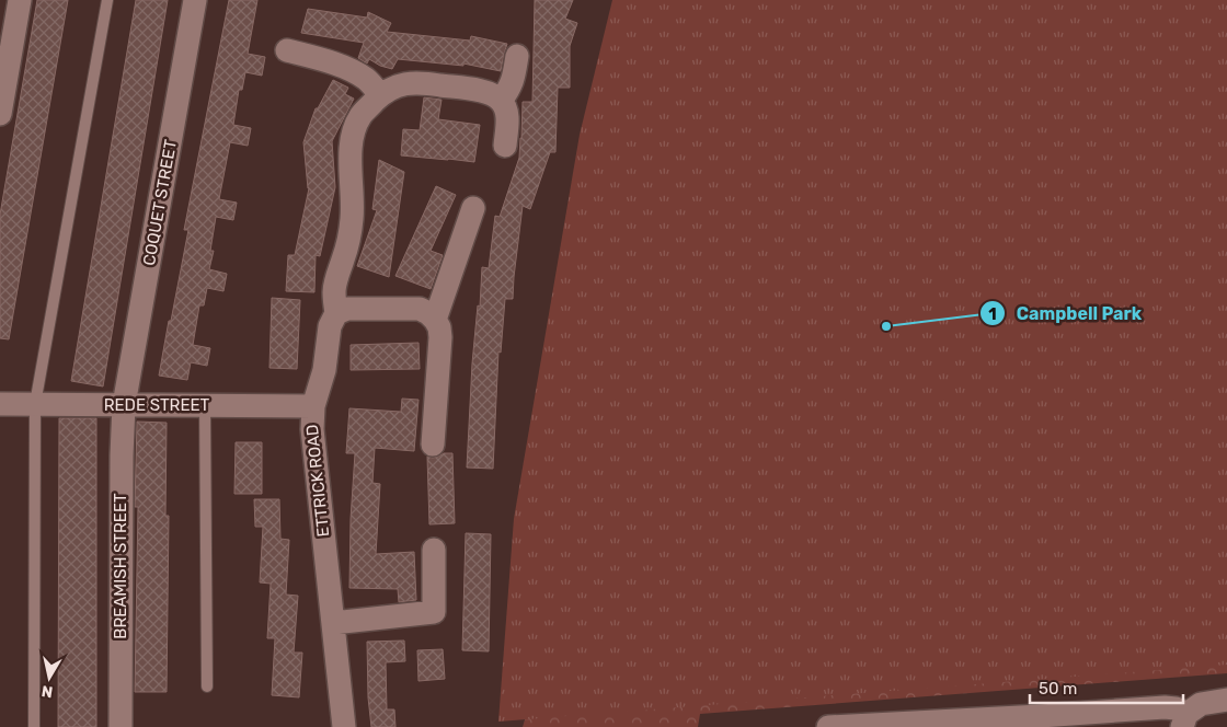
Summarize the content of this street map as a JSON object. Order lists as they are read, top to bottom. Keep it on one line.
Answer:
{"streets":{"street":["COQUET STREET","REDE STREET","ETTRICK ROAD","BREAMISH STREET"]},"crossings":[["COQUET STREET","REDE STREET"],["COQUET STREET","BREAMISH STREET"],["REDE STREET","ETTRICK ROAD"],["REDE STREET","BREAMISH STREET"]],"places":["Campbell Park"],"scale_bar":"50 m","north":"bottom"}
